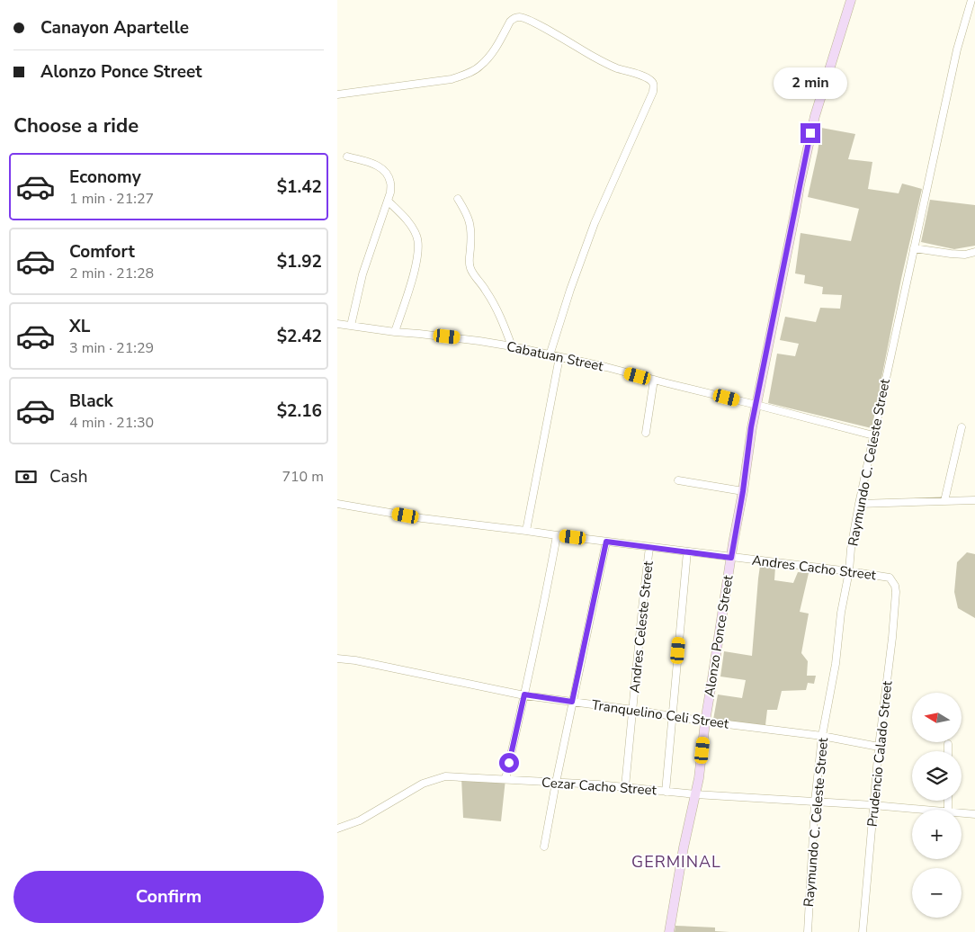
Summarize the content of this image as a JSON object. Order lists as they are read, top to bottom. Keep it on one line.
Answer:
{"streets":{"street":["Cabatuan Street","Raymundo C. Celeste Street","Andres Cacho Street","Andres Celeste Street","Alonzo Ponce Street","Tranquelino Celi Street","Prudencio Calado Street","Cezar Cacho Street"]},"crossings":[["Cabatuan Street","Raymundo C. Celeste Street"],["Cabatuan Street","Alonzo Ponce Street"],["Raymundo C. Celeste Street","Andres Cacho Street"],["Raymundo C. Celeste Street","Tranquelino Celi Street"],["Raymundo C. Celeste Street","Cezar Cacho Street"],["Andres Cacho Street","Andres Celeste Street"],["Andres Cacho Street","Alonzo Ponce Street"],["Andres Cacho Street","Prudencio Calado Street"],["Andres Celeste Street","Tranquelino Celi Street"],["Andres Celeste Street","Cezar Cacho Street"],["Alonzo Ponce Street","Tranquelino Celi Street"],["Alonzo Ponce Street","Cezar Cacho Street"],["Tranquelino Celi Street","Prudencio Calado Street"],["Prudencio Calado Street","Cezar Cacho Street"]],"districts":["GERMINAL"],"north":"left","page":{"banner":["Canayon Apartelle","Alonzo Ponce Street"],"bubble":"2 min","heading":"Choose a ride","list":[{"name":"Economy","note":"1 min · 21:27","value":"$1.42"},{"name":"Comfort","note":"2 min · 21:28","value":"$1.92"},{"name":"XL","note":"3 min · 21:29","value":"$2.42"},{"name":"Black","note":"4 min · 21:30","value":"$2.16"}],"pay":["Cash","710 m"],"map_buttons":["+","−"],"buttons":"Confirm"}}
